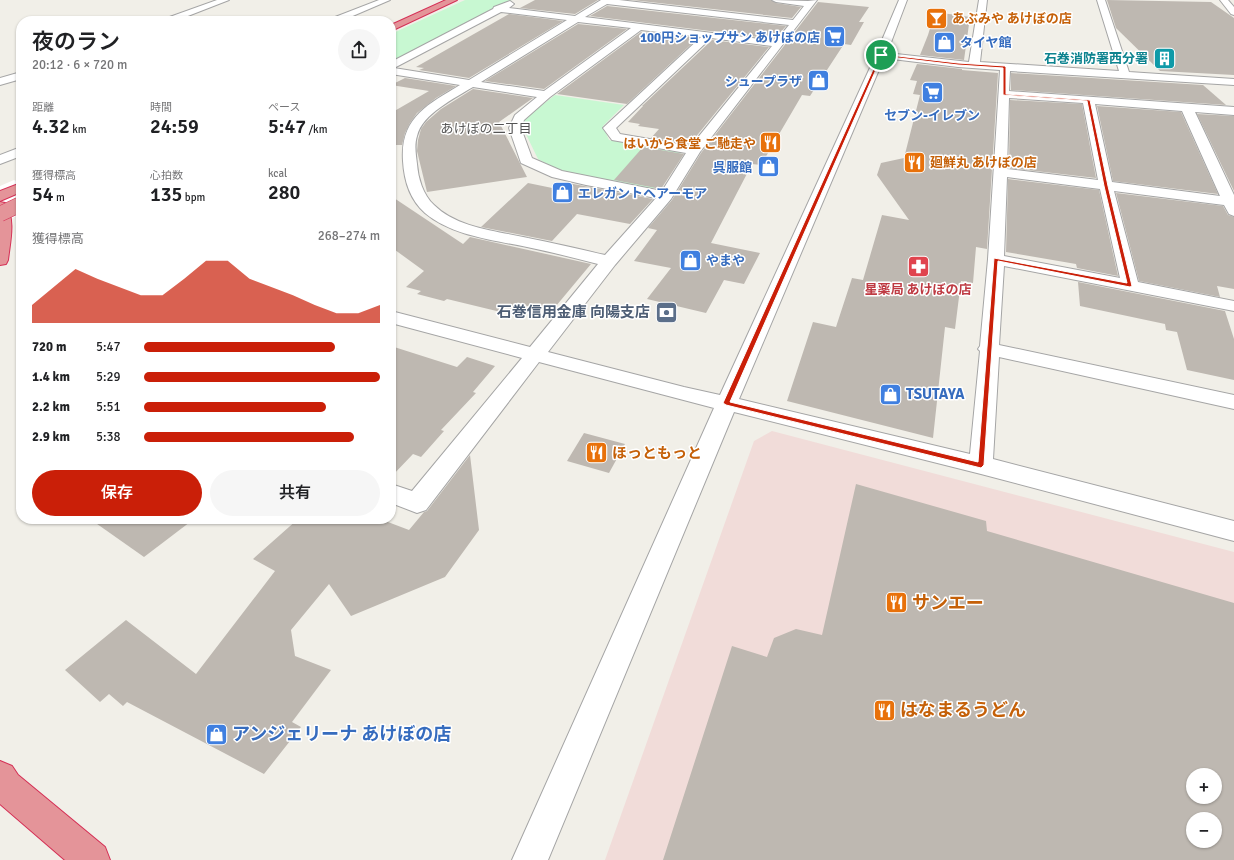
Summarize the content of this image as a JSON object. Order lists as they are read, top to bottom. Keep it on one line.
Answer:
{"districts":["あけぼの二丁目"],"places":{"bar":["あぶみや あけぼの店"],"supermarket":["100円ショップサン あけぼの店","セブン-イレブン"],"shop":["タイヤ館","シュープラザ","呉服館","エレガントヘアーモア","やまや","TSUTAYA","アンジェリーナ あけぼの店"],"building":["石巻消防署西分署"],"restaurant":["はいから食堂 ご馳走や","廻鮮丸 あけぼの店","ほっともっと","サンエー","はなまるうどん"],"pharmacy":["星薬局 あけぼの店"],"bank":["石巻信用金庫 向陽支店"]},"page":{"heading":["夜のラン","20:12 · 6 × 720 m"],"stats":[["距離","4.32 km"],["時間","24:59"],["ペース","5:47 /km"],["獲得標高","54 m"],["心拍数","135 bpm"],["kcal","280"]],"chart":["獲得標高","268–274 m"],"list":[{"name":"720 m","note":"5:47"},{"name":"1.4 km","note":"5:29"},{"name":"2.2 km","note":"5:51"},{"name":"2.9 km","note":"5:38"}],"buttons":["保存","共有"],"map_buttons":["+","−"]}}
